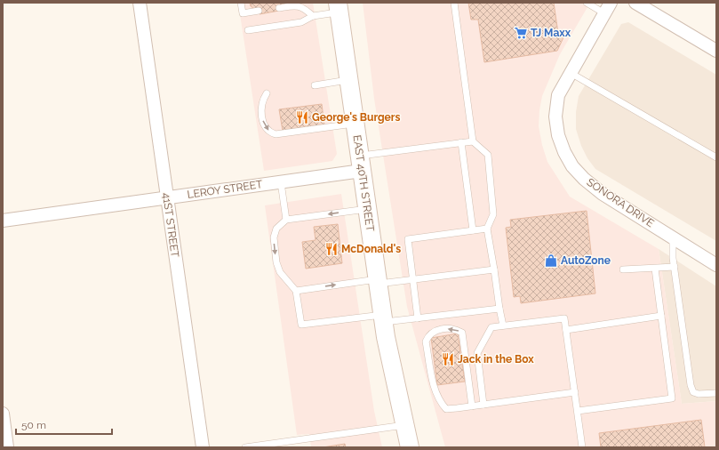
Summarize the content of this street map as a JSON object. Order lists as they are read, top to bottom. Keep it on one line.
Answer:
{"streets":{"main road":["EAST 40TH STREET"],"street":["LEROY STREET","SONORA DRIVE","41ST STREET"]},"crossings":[["EAST 40TH STREET","LEROY STREET"],["LEROY STREET","41ST STREET"]],"places":{"supermarket":["TJ Maxx"],"restaurant":["George's Burgers","McDonald's","Jack in the Box"],"shop":["AutoZone"]},"scale_bar":"50 m"}
